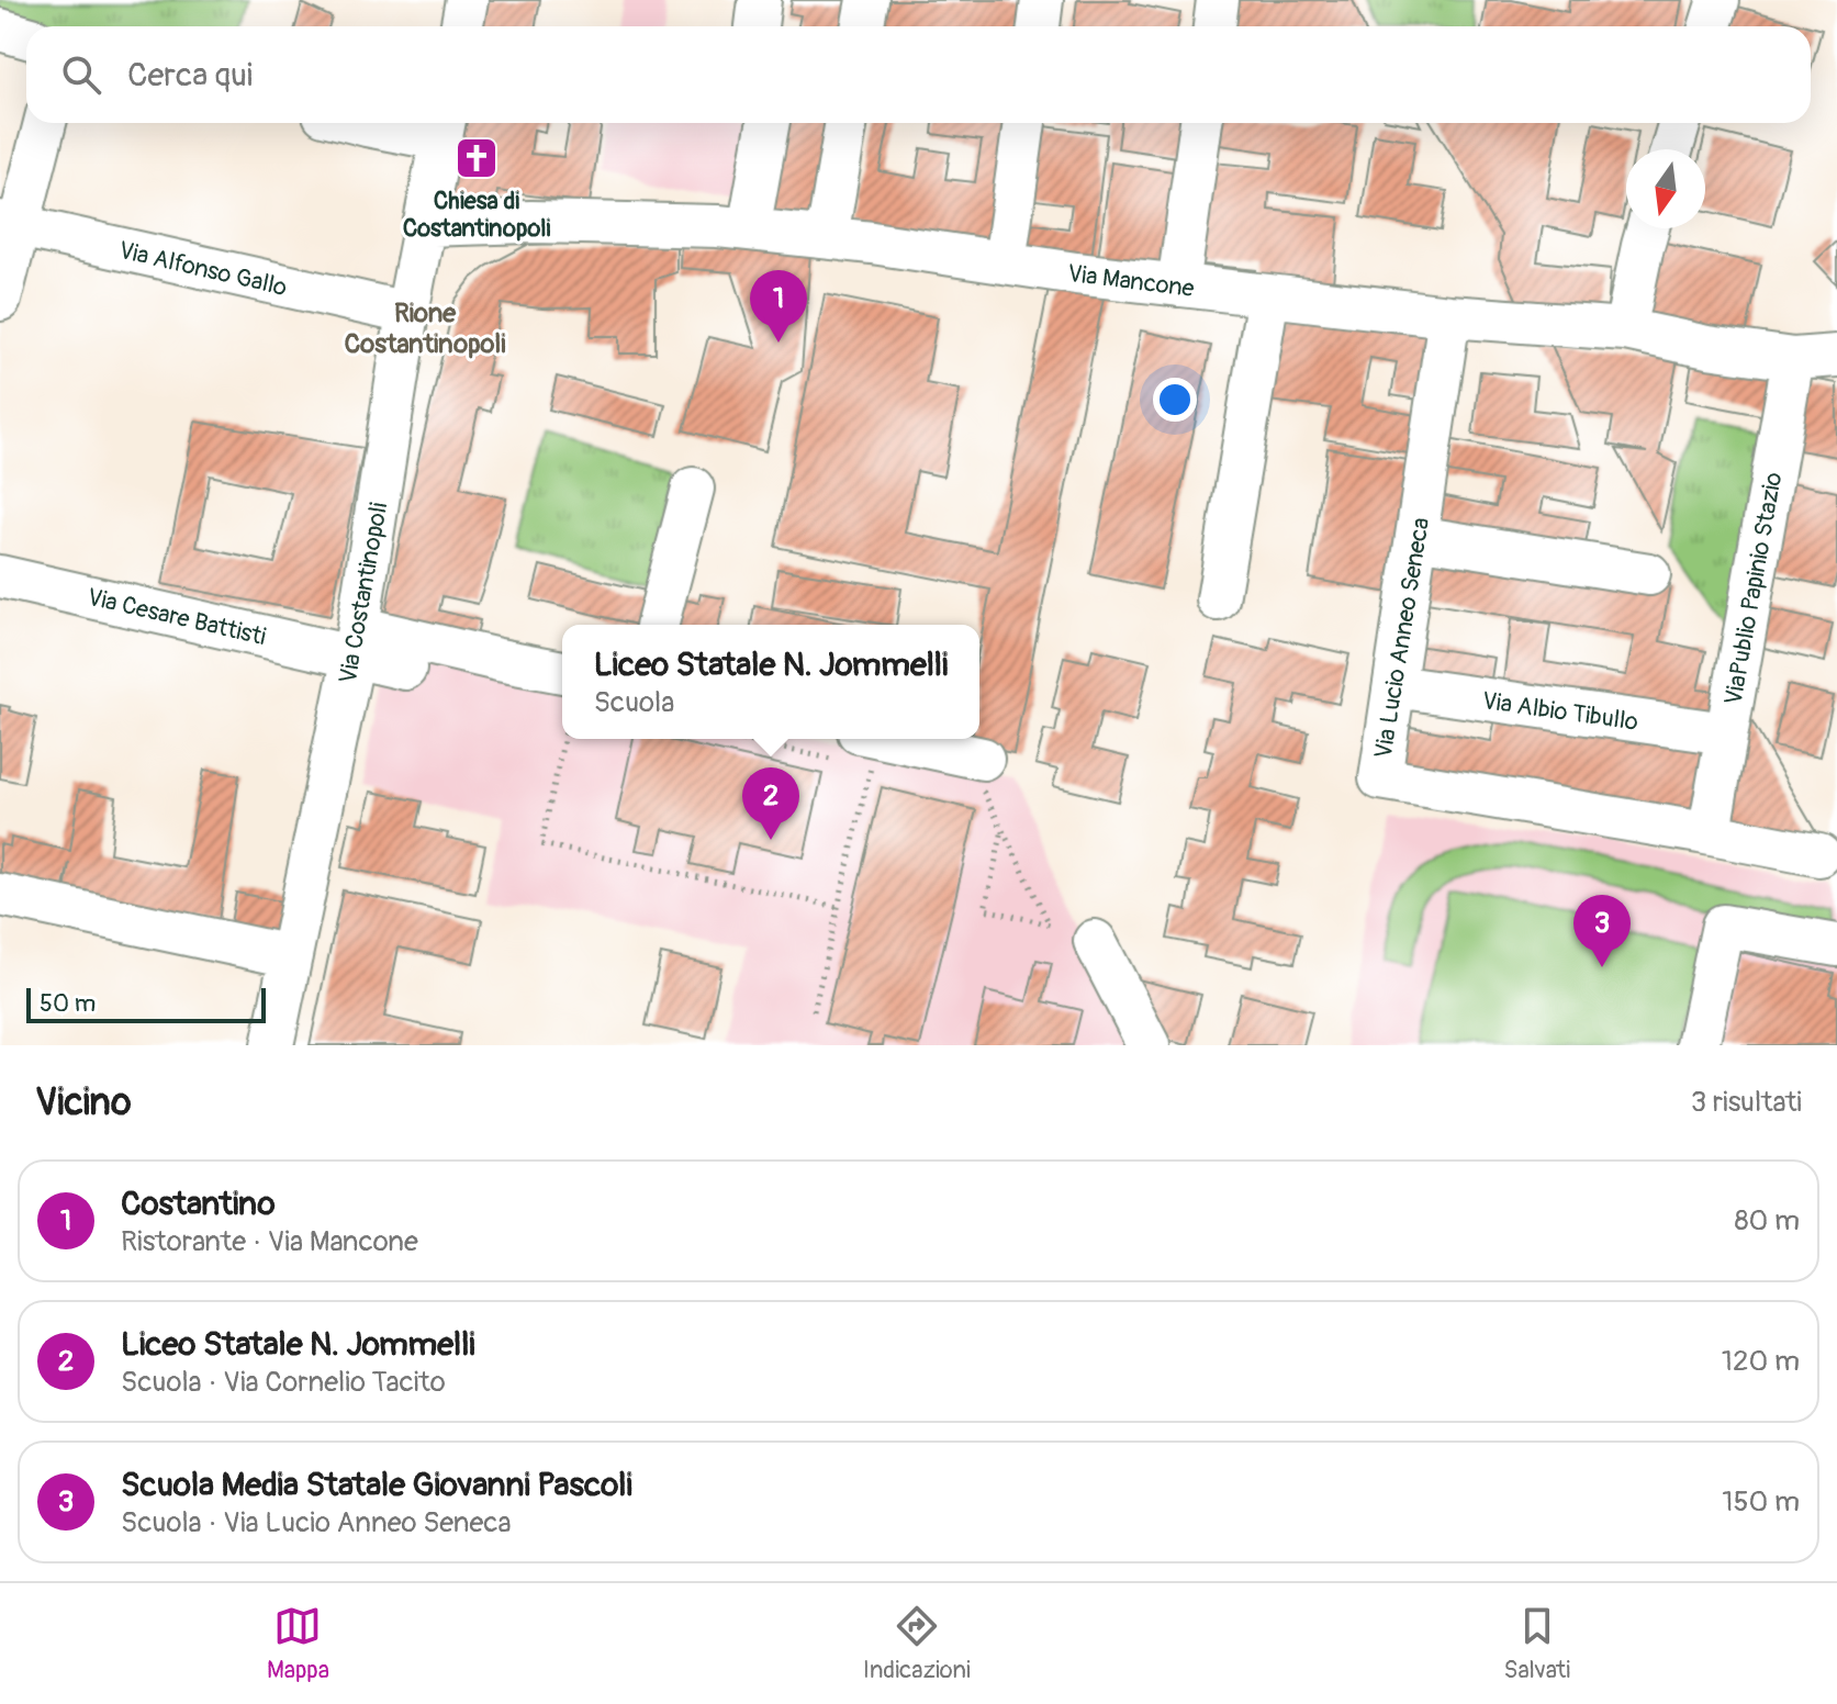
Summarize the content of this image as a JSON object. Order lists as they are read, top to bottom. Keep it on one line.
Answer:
{"streets":{"street":["Via Alfonso Gallo","Via Mancone","ViaPublio Papinio Stazio","Via Costantinopoli","Via Cesare Battisti","Via Lucio Anneo Seneca","Via Albio Tibullo"]},"crossings":[["Via Alfonso Gallo","Via Costantinopoli"],["Via Mancone","ViaPublio Papinio Stazio"],["Via Mancone","Via Costantinopoli"],["Via Mancone","Via Lucio Anneo Seneca"],["ViaPublio Papinio Stazio","Via Albio Tibullo"],["Via Costantinopoli","Via Cesare Battisti"],["Via Lucio Anneo Seneca","Via Albio Tibullo"]],"districts":["Rione Costantinopoli"],"places":{"church":["Chiesa di Costantinopoli"]},"scale_bar":"50 m","north":"bottom","page":{"search":"Cerca qui","pins":["1","2","3"],"popup":["Liceo Statale N. Jommelli","Scuola"],"scale":"50 m","heading":["Vicino","3 risultati"],"list":[{"mark":"1","name":"Costantino","note":"Ristorante · Via Mancone","value":"80 m"},{"mark":"2","name":"Liceo Statale N. Jommelli","note":"Scuola · Via Cornelio Tacito","value":"120 m"},{"mark":"3","name":"Scuola Media Statale Giovanni Pascoli","note":"Scuola · Via Lucio Anneo Seneca","value":"150 m"}],"nav":["Mappa","Indicazioni","Salvati"]}}
